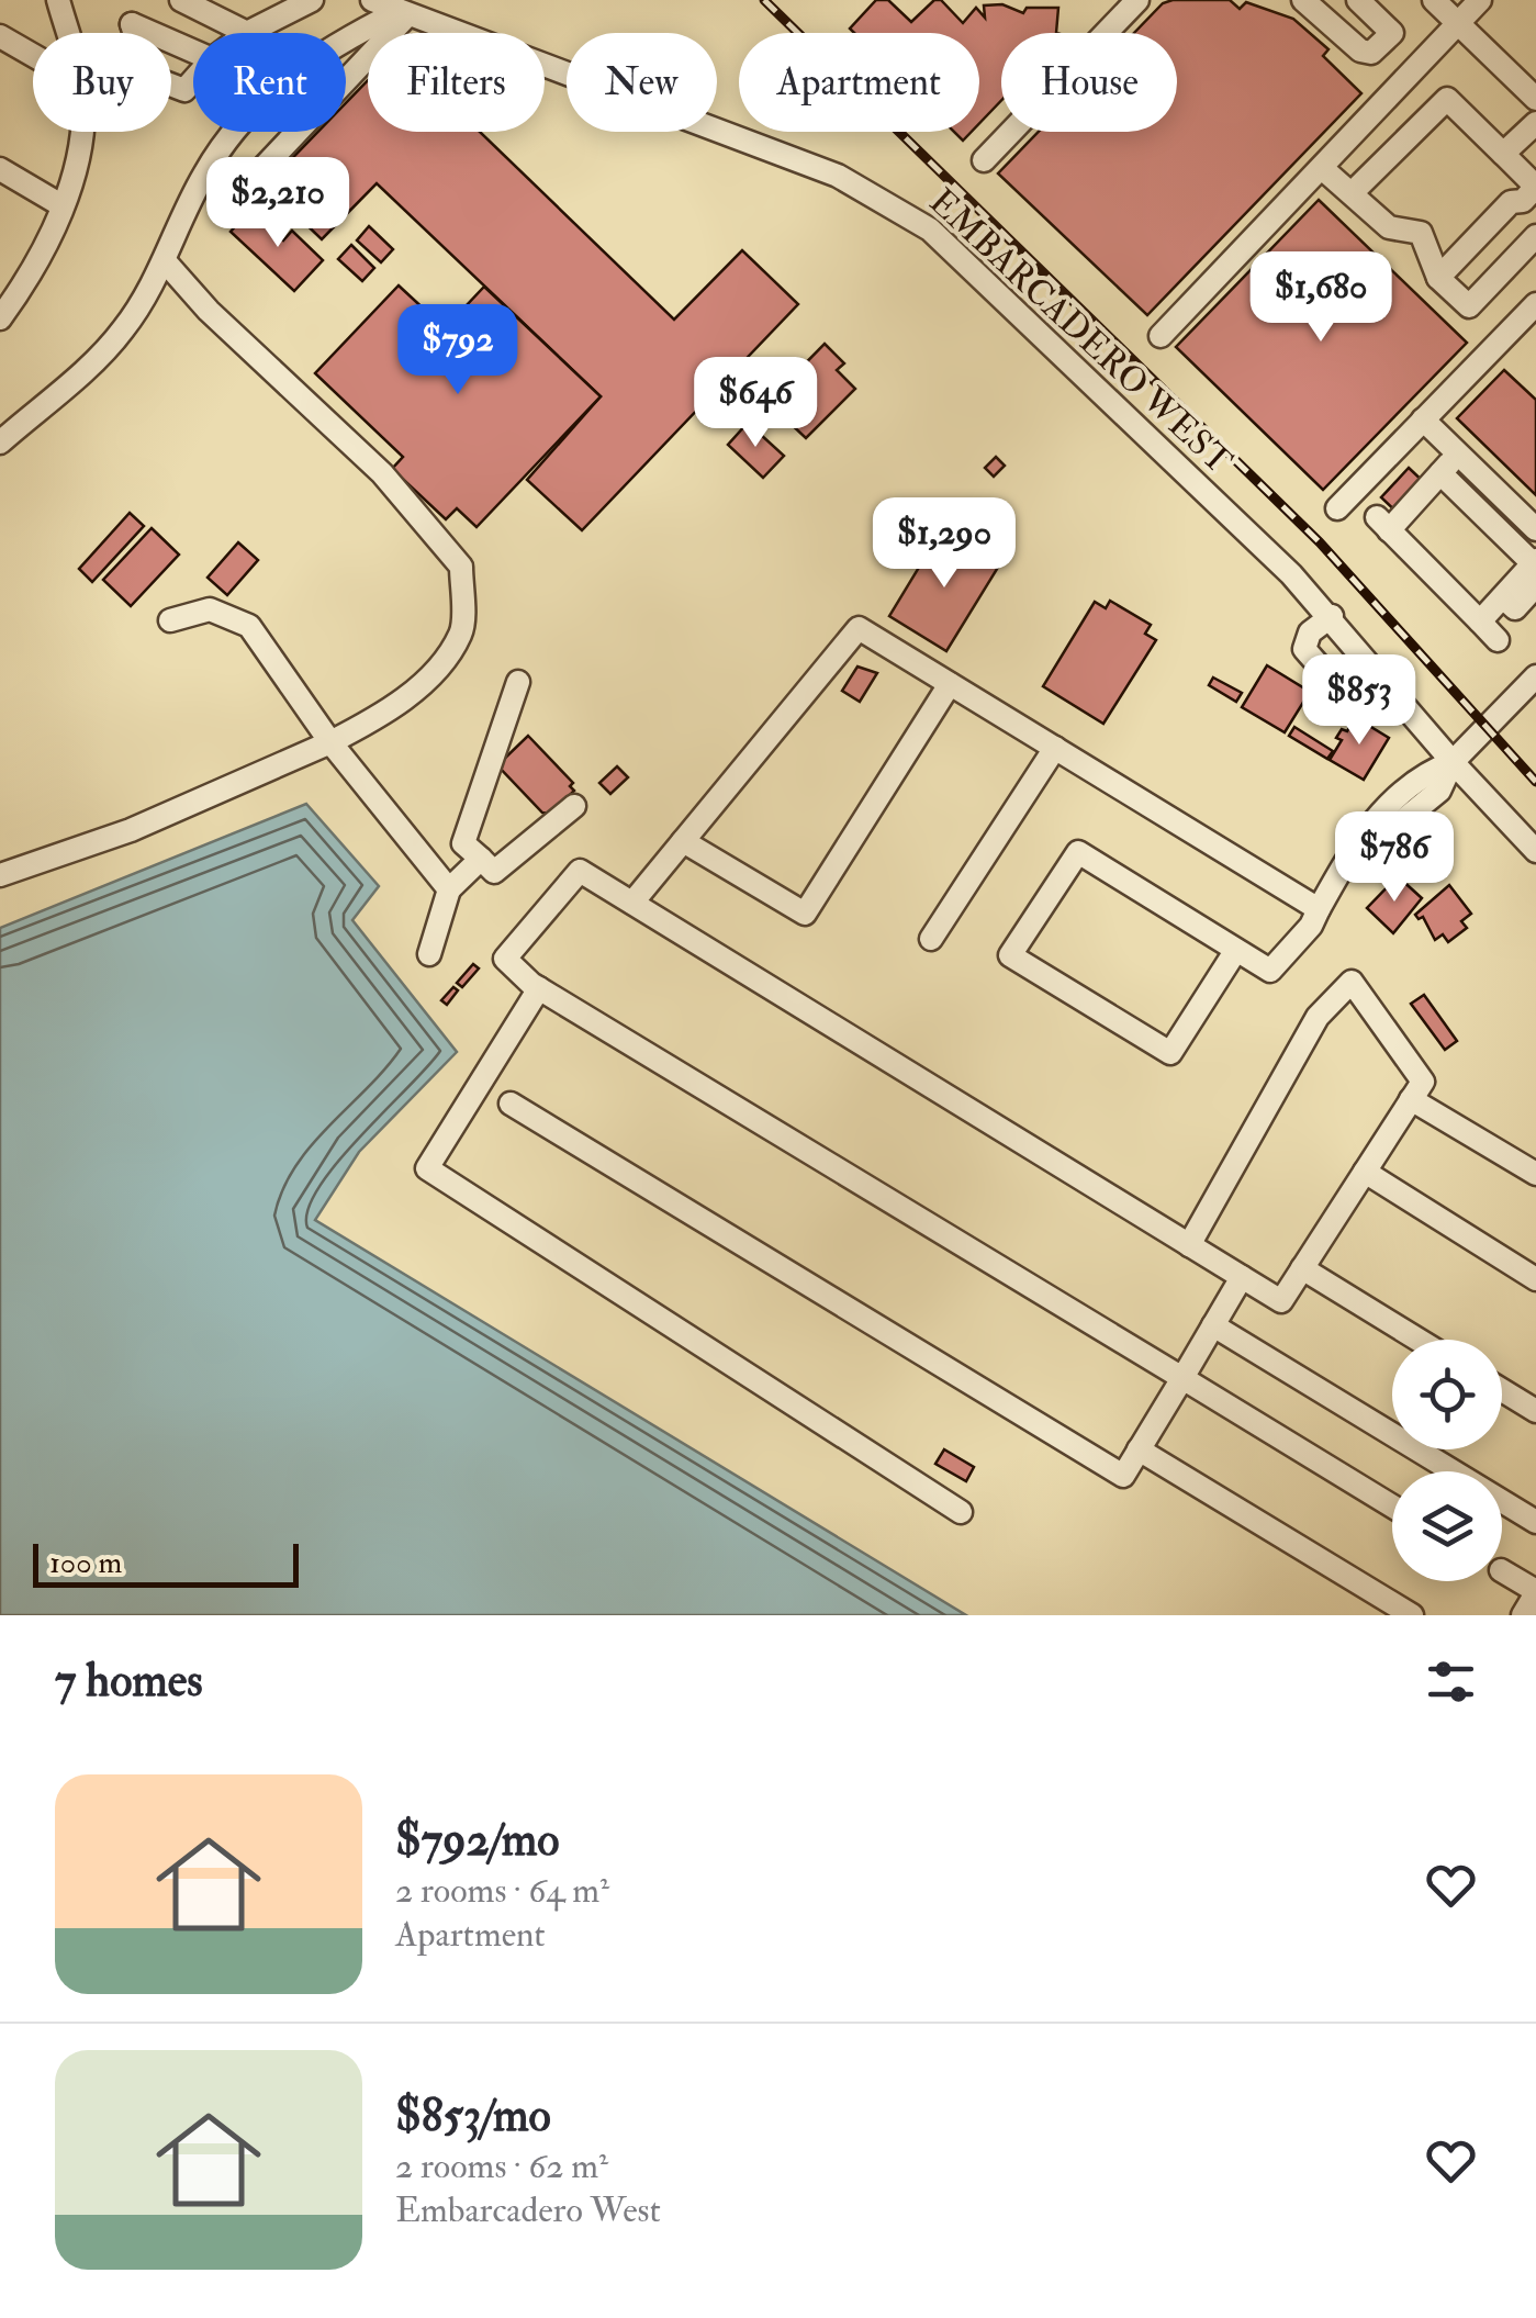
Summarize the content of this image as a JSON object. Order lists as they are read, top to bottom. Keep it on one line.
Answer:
{"streets":{"street":["EMBARCADERO WEST"]},"scale_bar":"100 m","page":{"chip":["Buy","Rent","Filters","New","Apartment","House"],"price":["$2,210","$1,680","$792","$646","$1,290","$853","$786"],"scale":"100 m","heading":"7 homes","list":[{"name":"$792/mo","note":"2 rooms · 64 m² · Apartment"},{"name":"$853/mo","note":"2 rooms · 62 m² · Embarcadero West"}]}}
